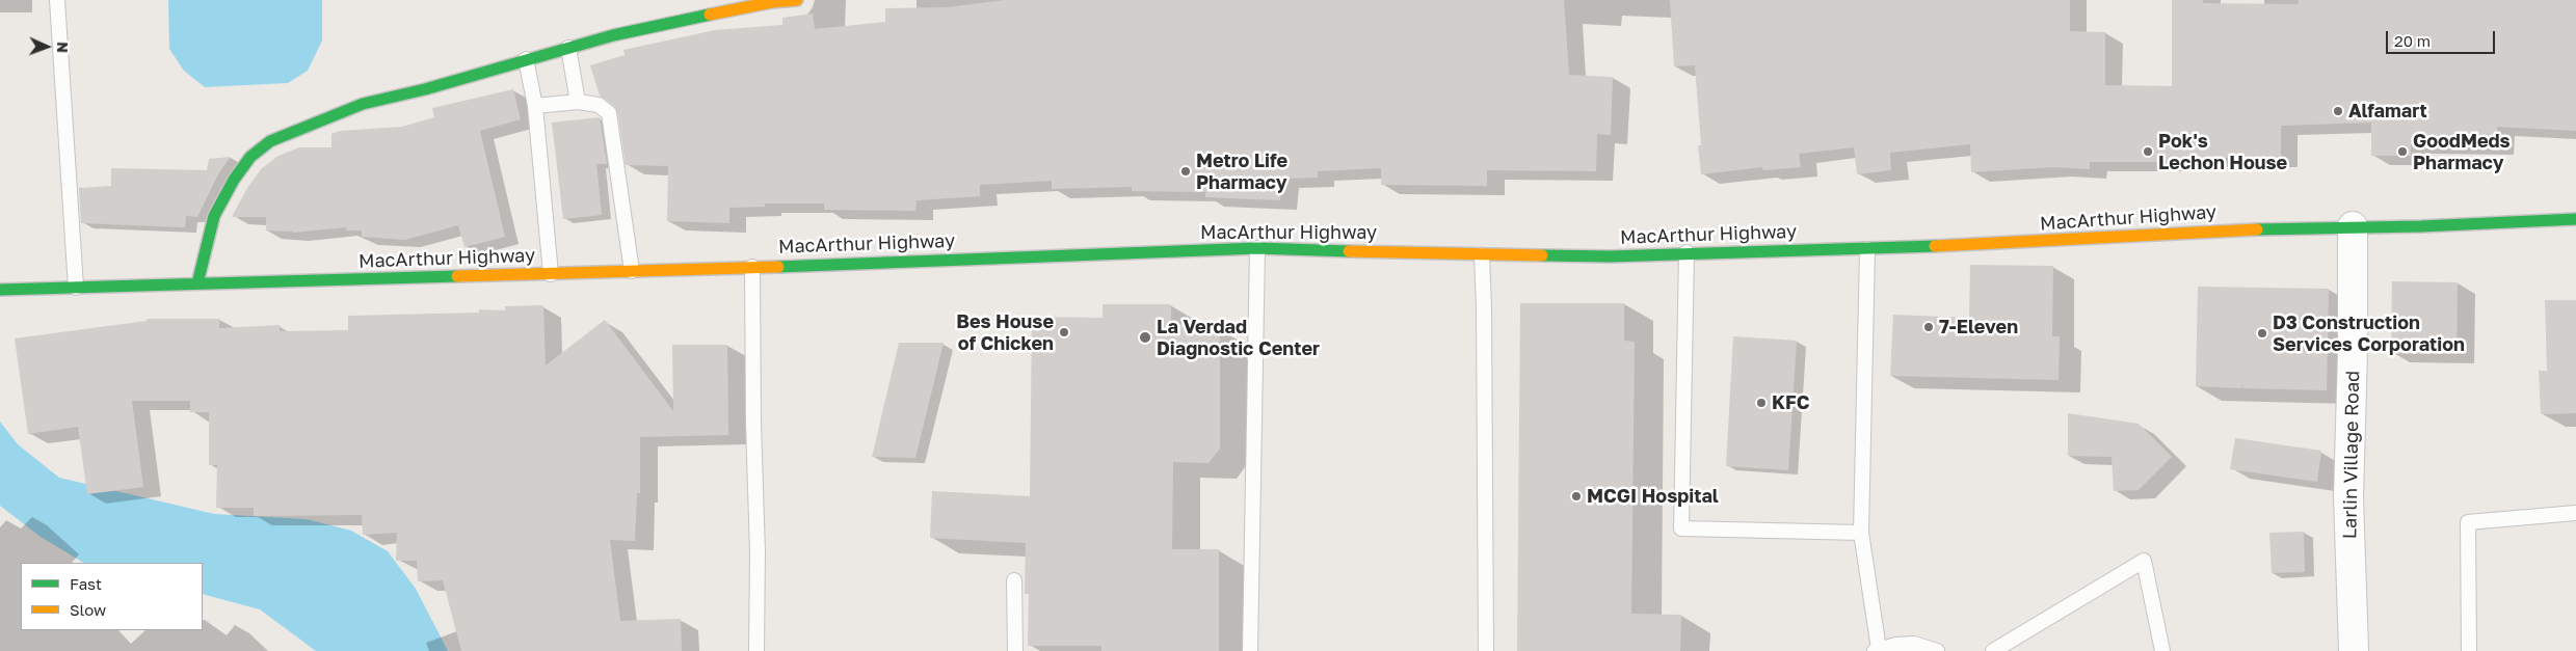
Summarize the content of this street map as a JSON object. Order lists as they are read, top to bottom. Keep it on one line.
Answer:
{"streets":{"main road":["MacArthur Highway"],"street":["Larlin Village Road"]},"crossings":[["MacArthur Highway","Larlin Village Road"]],"places":["Alfamart","Pok's Lechon House","GoodMeds Pharmacy","Metro Life Pharmacy","7-Eleven","Bes House of Chicken","D3 Construction Services Corporation","La Verdad Diagnostic Center","KFC","MCGI Hospital"],"legend":["Fast","Slow"],"scale_bar":"20 m","north":"right"}
